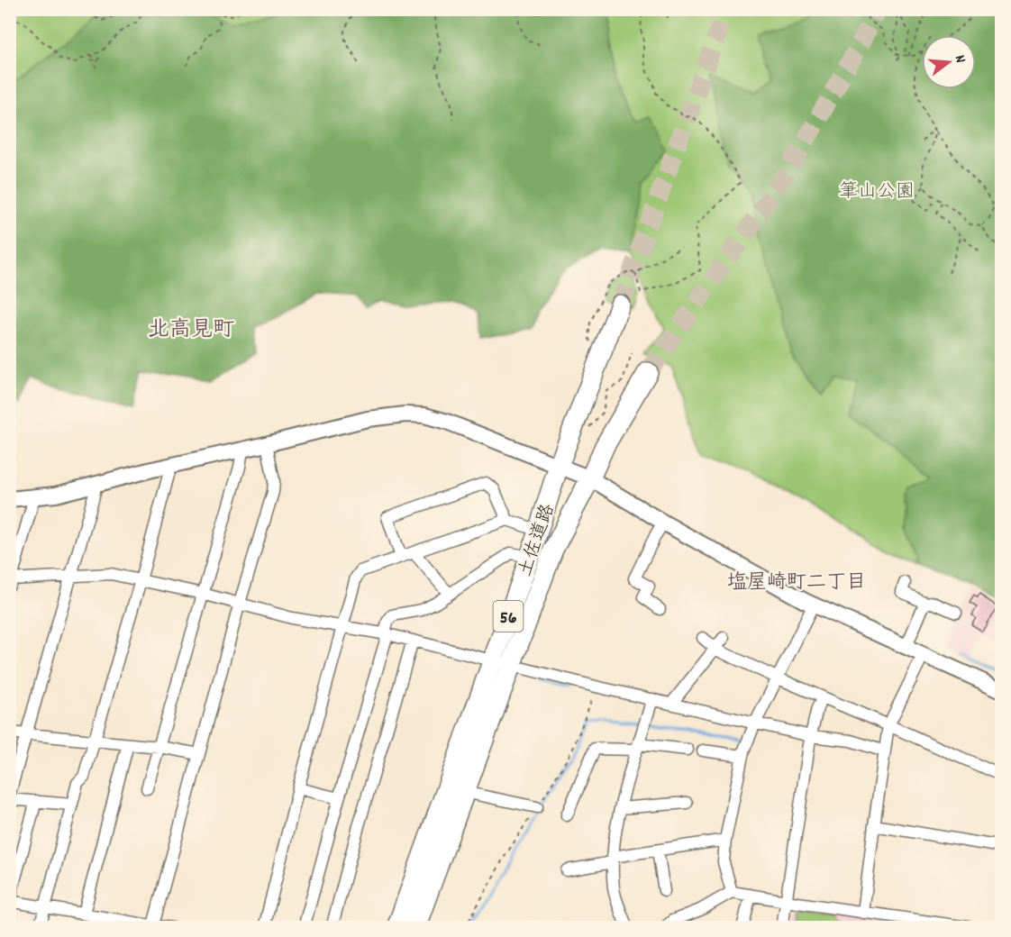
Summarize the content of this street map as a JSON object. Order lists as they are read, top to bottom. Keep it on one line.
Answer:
{"streets":{"highway":["土佐道路","56"]},"districts":["北高見町","塩屋崎町二丁目"],"parks":["筆山公園"],"north":"right"}
